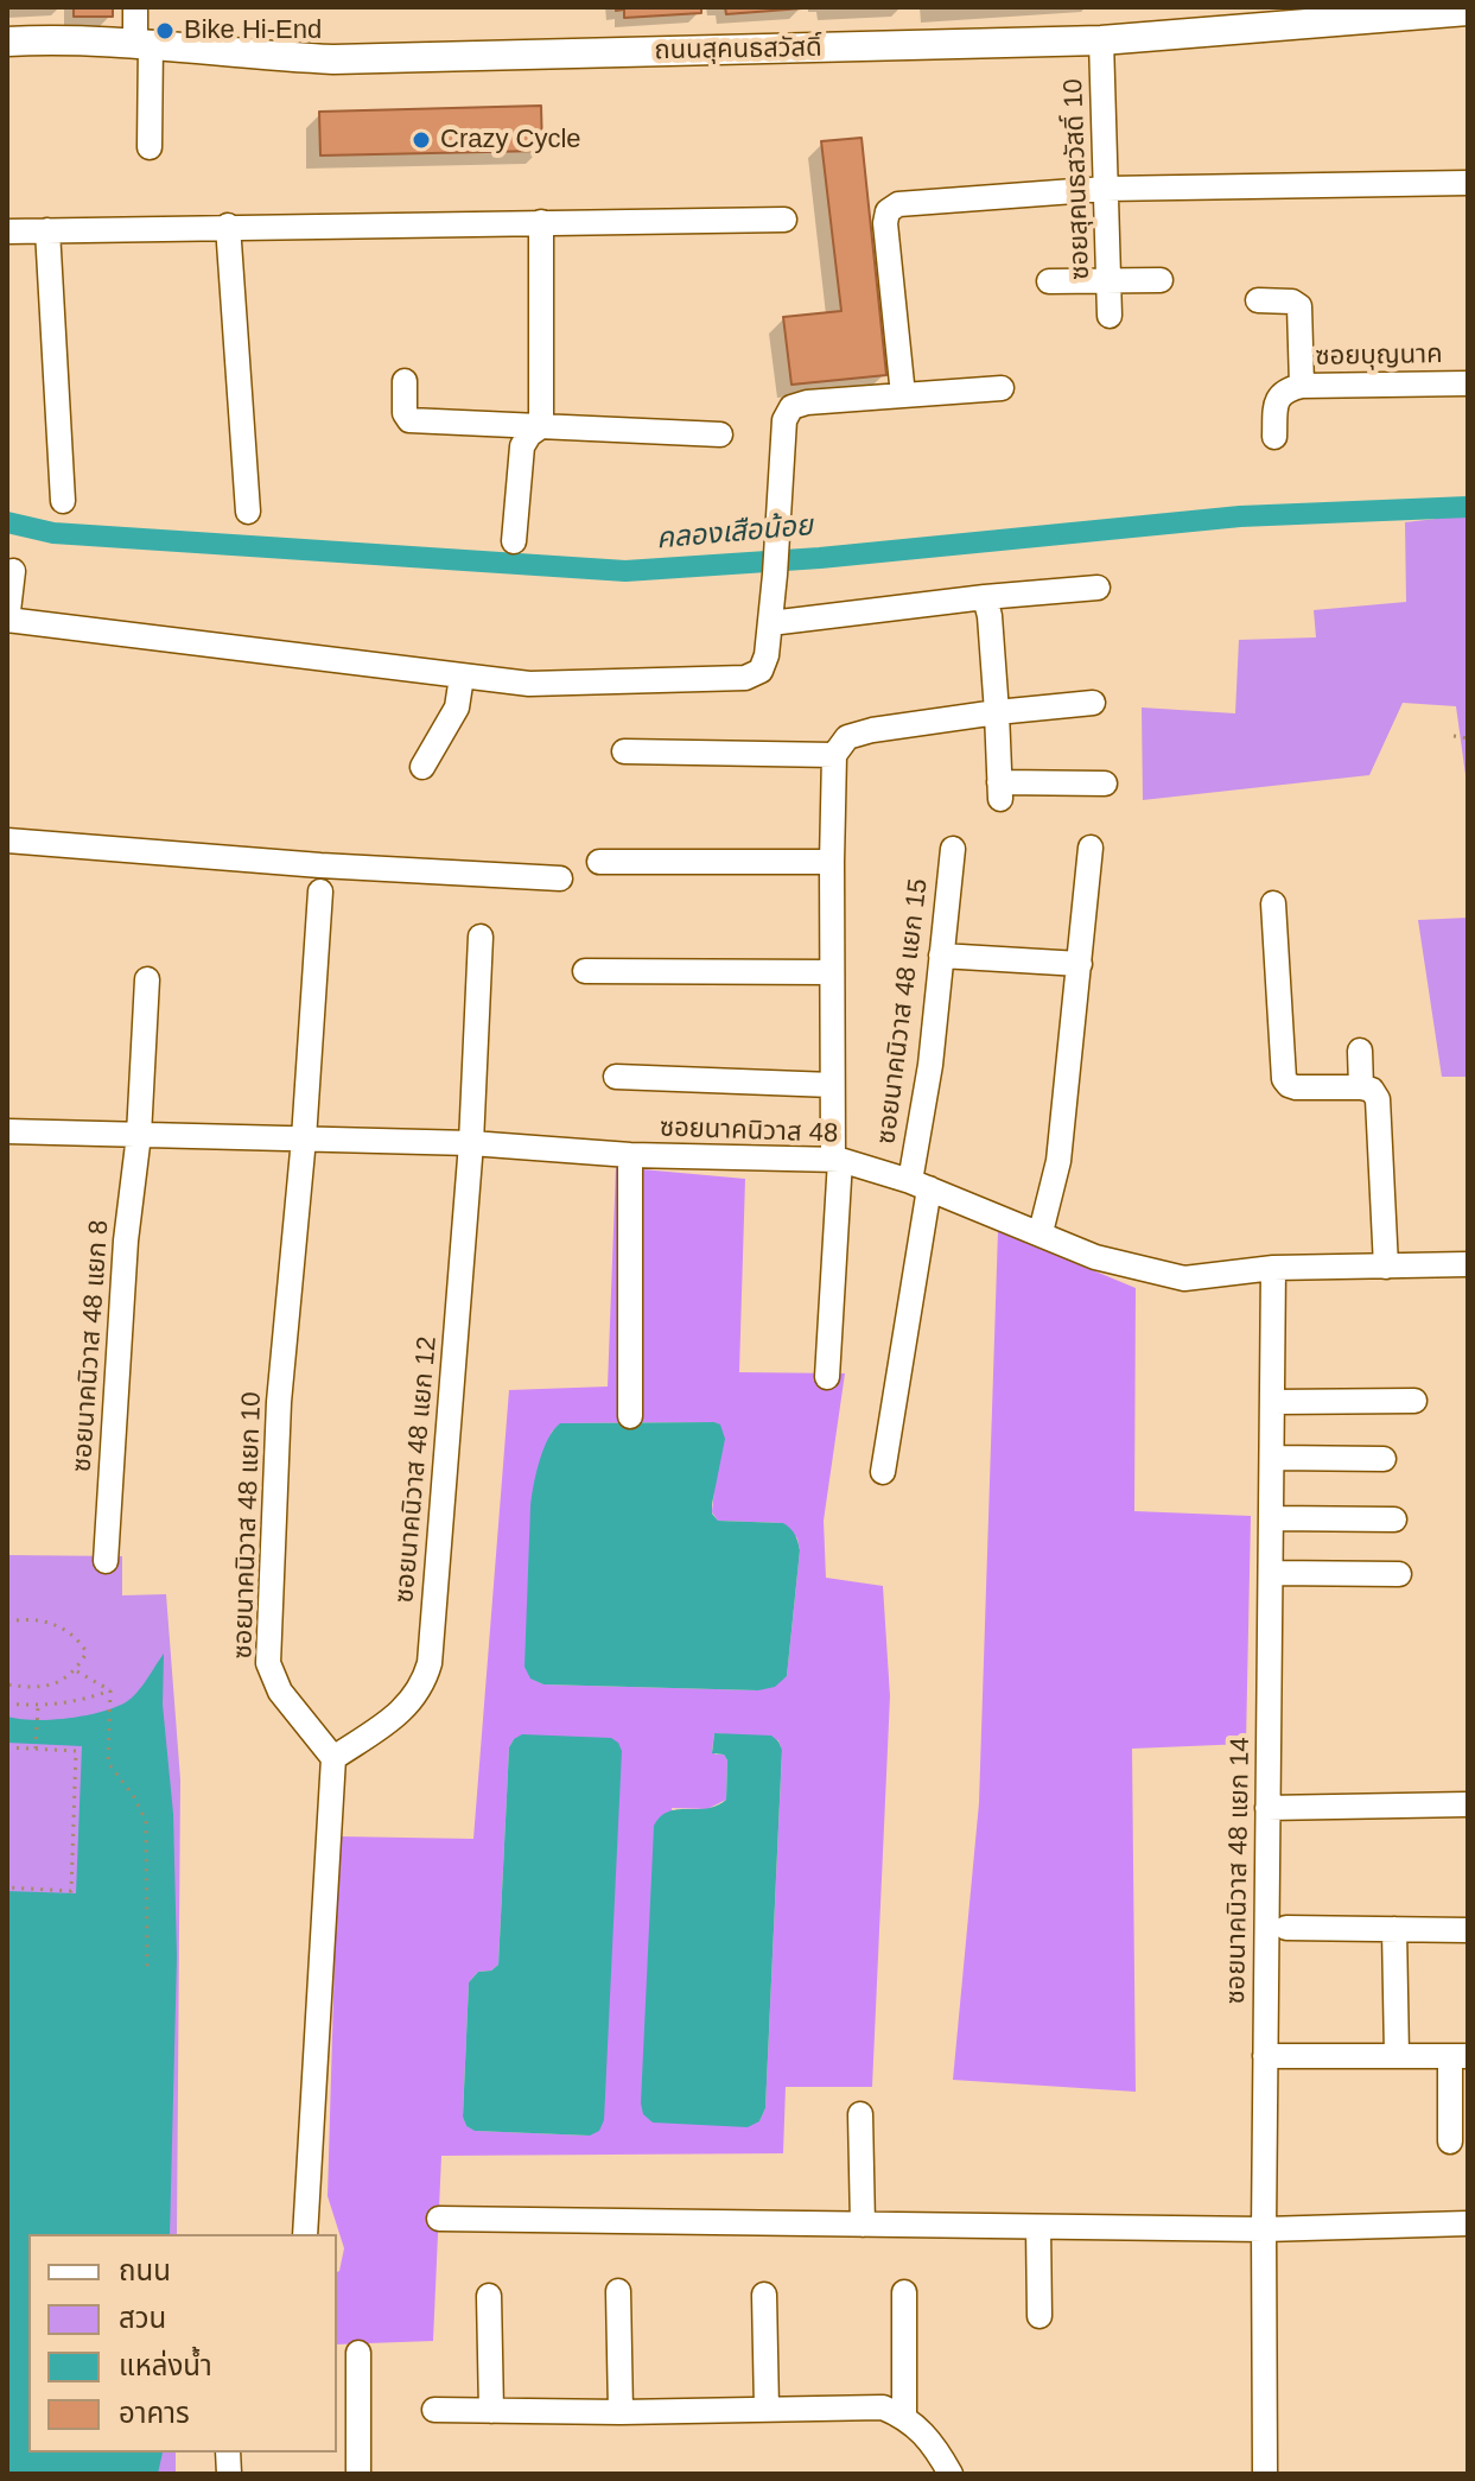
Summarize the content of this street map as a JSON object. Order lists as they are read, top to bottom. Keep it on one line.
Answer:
{"streets":{"main road":["ถนนสุคนธสวัสดิ์"],"street":["ซอยสุคนธสวัสดิ์ 10","ซอยบุญนาค","ซอยนาคนิวาส 48 แยก 15","ซอยนาคนิวาส 48","ซอยนาคนิวาส 48 แยก 8","ซอยนาคนิวาส 48 แยก 12","ซอยนาคนิวาส 48 แยก 10","ซอยนาคนิวาส 48 แยก 14"]},"crossings":[["ถนนสุคนธสวัสดิ์","ซอยสุคนธสวัสดิ์ 10"],["ซอยนาคนิวาส 48 แยก 15","ซอยนาคนิวาส 48"],["ซอยนาคนิวาส 48","ซอยนาคนิวาส 48 แยก 8"],["ซอยนาคนิวาส 48","ซอยนาคนิวาส 48 แยก 12"],["ซอยนาคนิวาส 48","ซอยนาคนิวาส 48 แยก 10"],["ซอยนาคนิวาส 48","ซอยนาคนิวาส 48 แยก 14"],["ซอยนาคนิวาส 48 แยก 12","ซอยนาคนิวาส 48 แยก 10"]],"water":["คลองเสือน้อย"],"places":["Bike Hi-End","Crazy Cycle"],"legend":["ถนน","สวน","แหล่งน้ำ","อาคาร"]}
